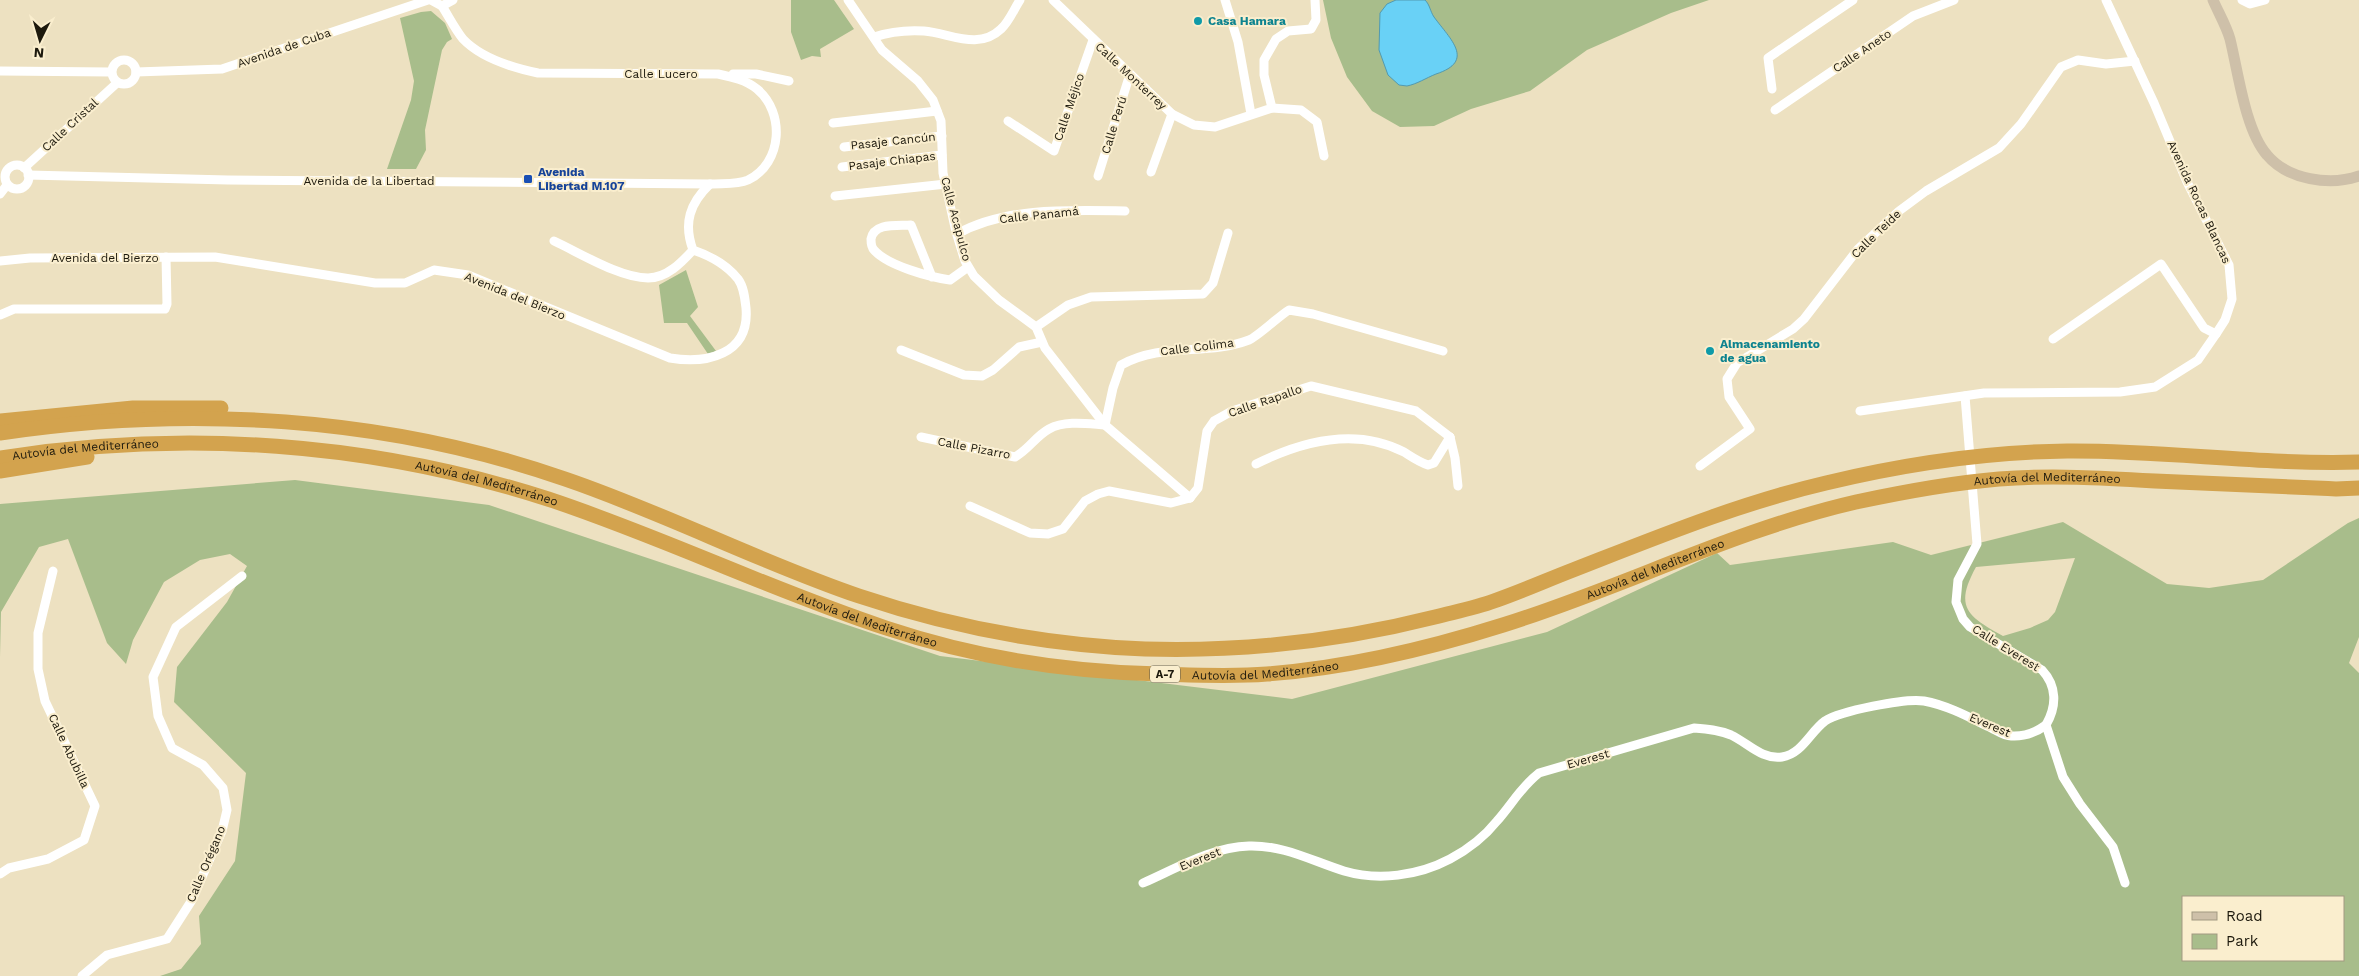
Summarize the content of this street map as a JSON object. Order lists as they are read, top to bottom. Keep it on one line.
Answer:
{"streets":{"highway":["Autovía del Mediterráneo","A-7"],"street":["Avenida de Cuba","Calle Aneto","Calle Lucero","Calle Monterrey","Calle Méjico","Calle Cristal","Calle Perú","Pasaje Cancún","Pasaje Chiapas","Avenida de la Libertad","Avenida Rocas Blancas","Calle Panamá","Calle Acapulco","Calle Teide","Avenida del Bierzo","Calle Colima","Calle Rapallo","Calle Pizarro","Calle Everest","Everest","Calle Abubilla","Calle Orégano"]},"crossings":[["Avenida de Cuba","Calle Cristal"],["Calle Lucero","Avenida de la Libertad"],["Calle Monterrey","Calle Méjico"],["Calle Monterrey","Calle Perú"],["Calle Cristal","Avenida de la Libertad"],["Pasaje Cancún","Calle Acapulco"],["Pasaje Chiapas","Calle Acapulco"],["Avenida Rocas Blancas","Calle Teide"],["Avenida Rocas Blancas","Calle Everest"],["Calle Panamá","Calle Acapulco"],["Calle Colima","Calle Pizarro"],["Calle Everest","Everest"]],"places":{"other":["Casa Hamara","Almacenamiento de agua"],"transit":["Avenida Libertad M.107"]},"legend":["Road","Park"],"north":"bottom"}
